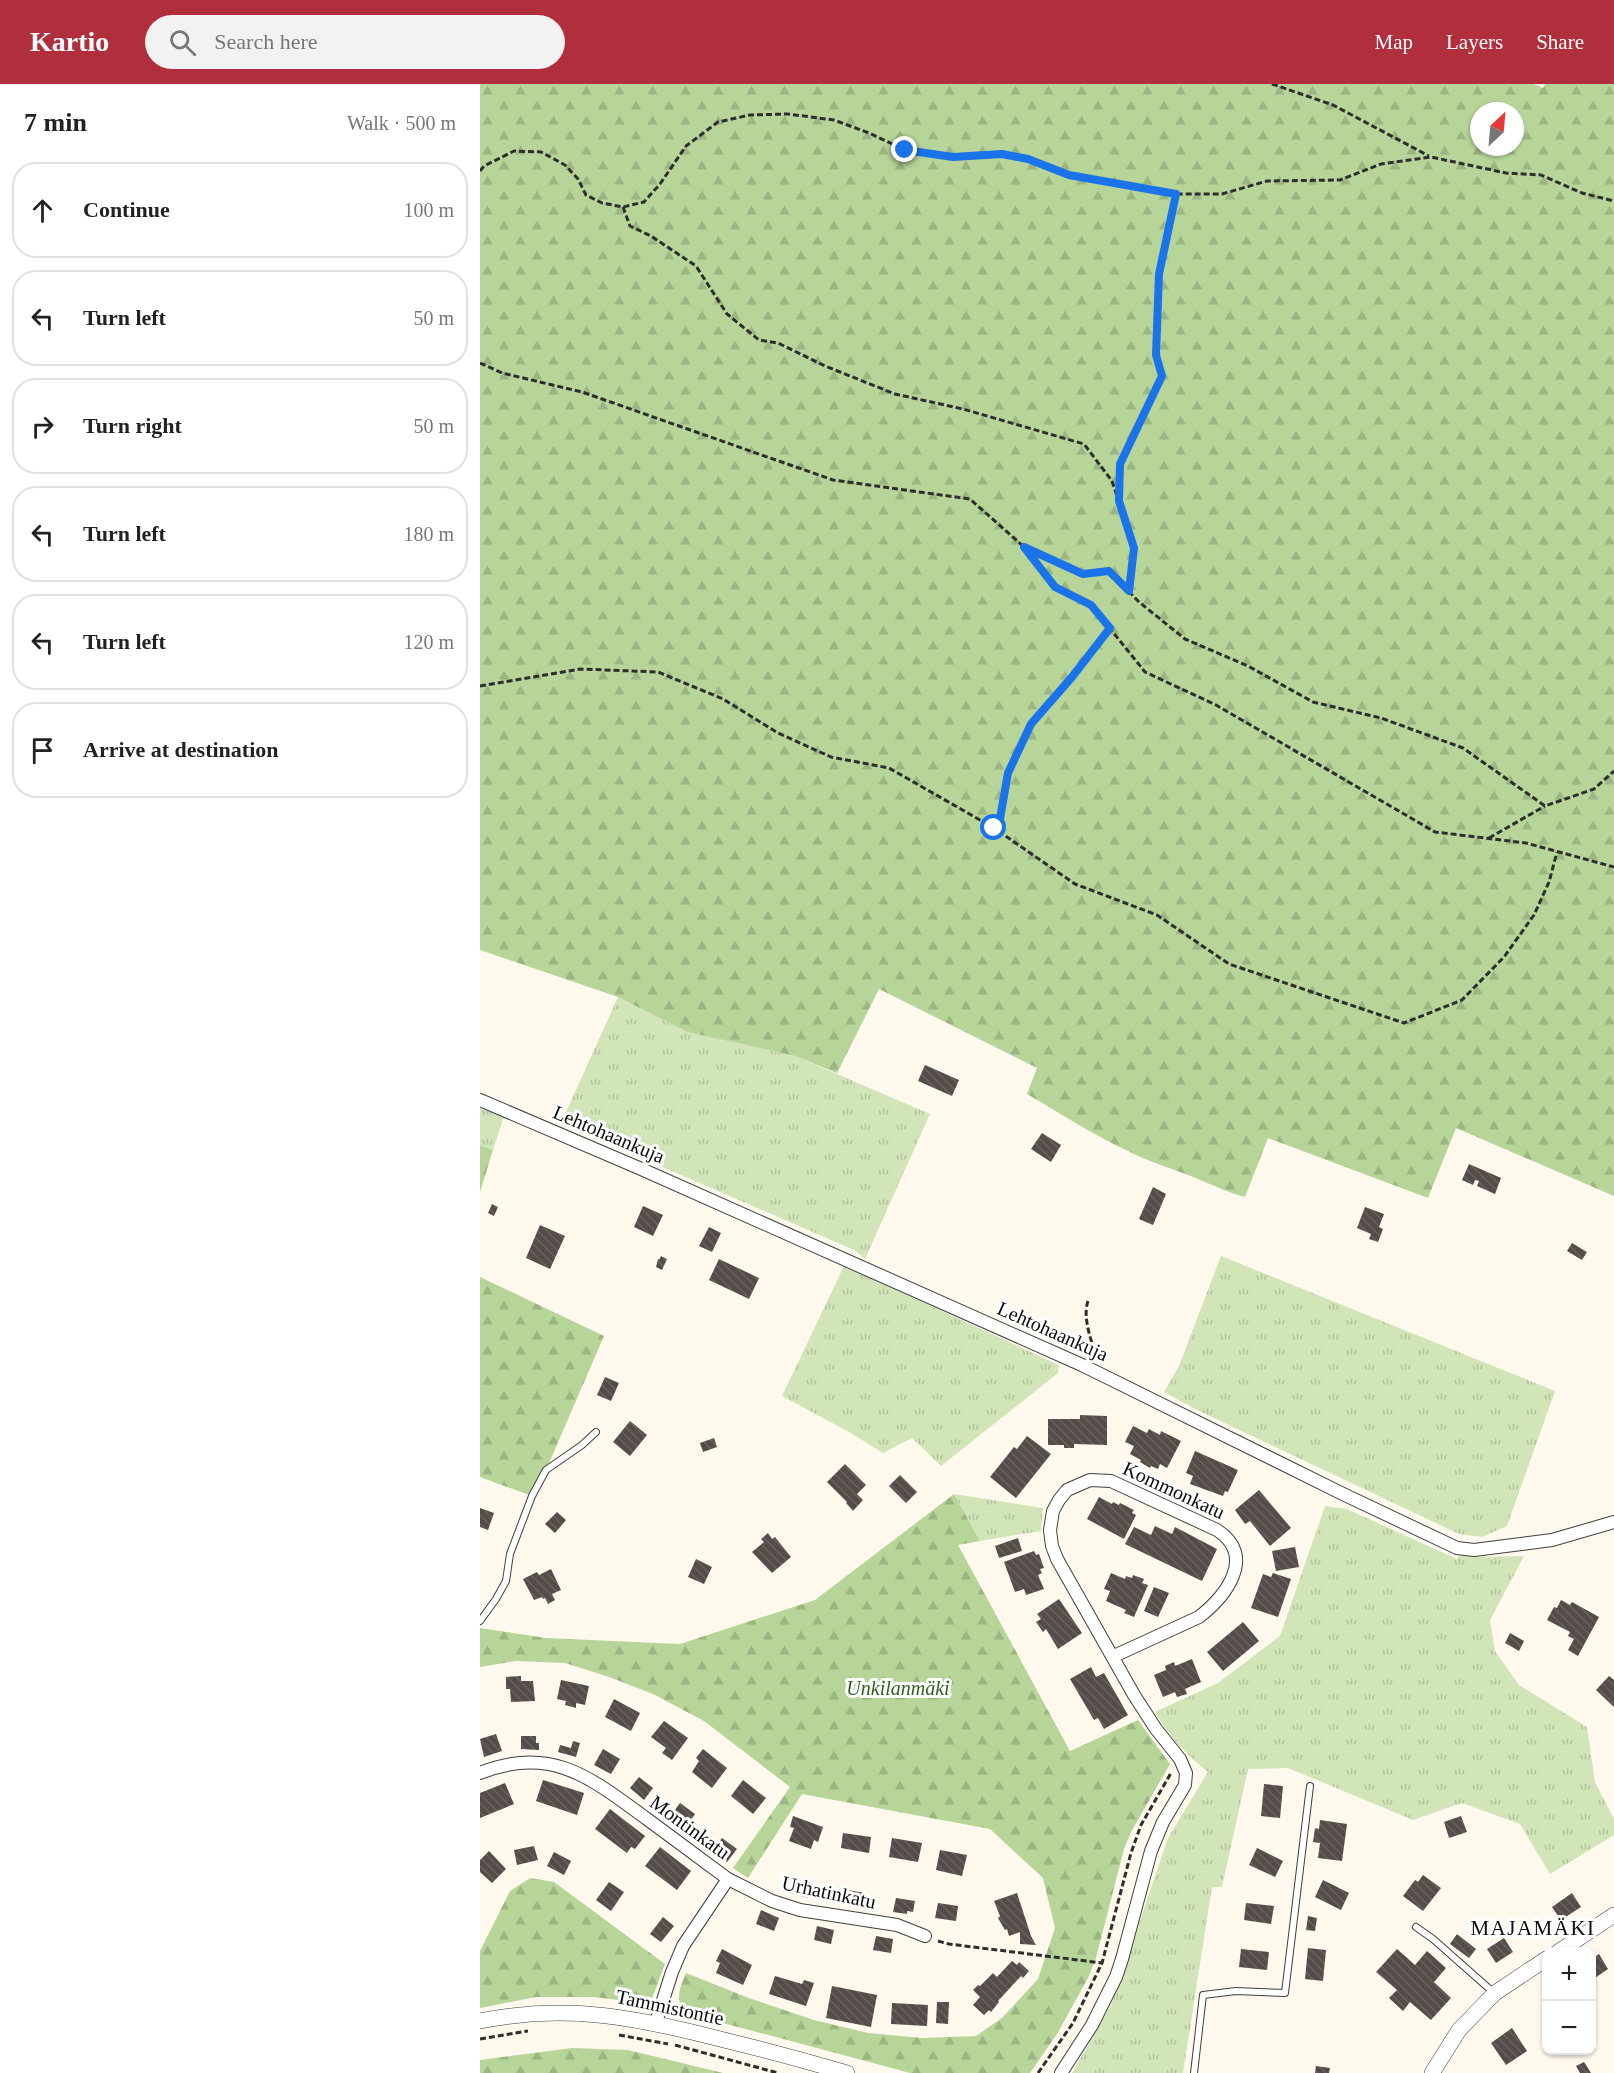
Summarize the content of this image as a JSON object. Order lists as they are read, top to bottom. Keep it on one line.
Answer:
{"streets":{"street":["Lehtohaankuja","Kommonkatu","Montinkatu","Urhatinkatu","Tammistontie"]},"crossings":[["Montinkatu","Urhatinkatu"],["Montinkatu","Tammistontie"]],"districts":["MAJAMÄKI"],"parks":["Unkilanmäki"],"north":"top right","page":{"header":"Kartio","search":"Search here","nav":["Map","Layers","Share"],"heading":["7 min","Walk · 500 m"],"list":[["Continue","100 m"],["Turn left","50 m"],["Turn right","50 m"],["Turn left","180 m"],["Turn left","120 m"],"Arrive at destination"],"map_buttons":["+","−"]}}
